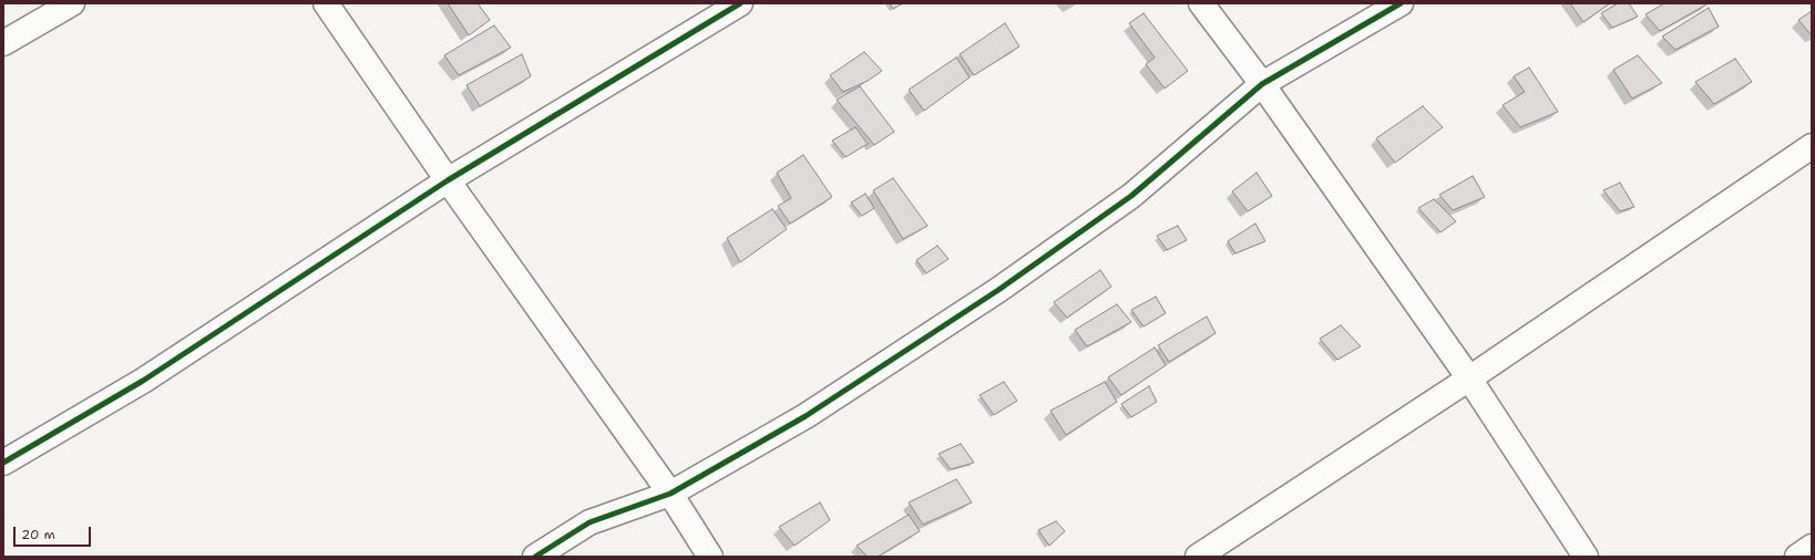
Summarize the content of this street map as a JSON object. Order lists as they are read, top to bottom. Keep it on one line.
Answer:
{"scale_bar":"20 m"}
